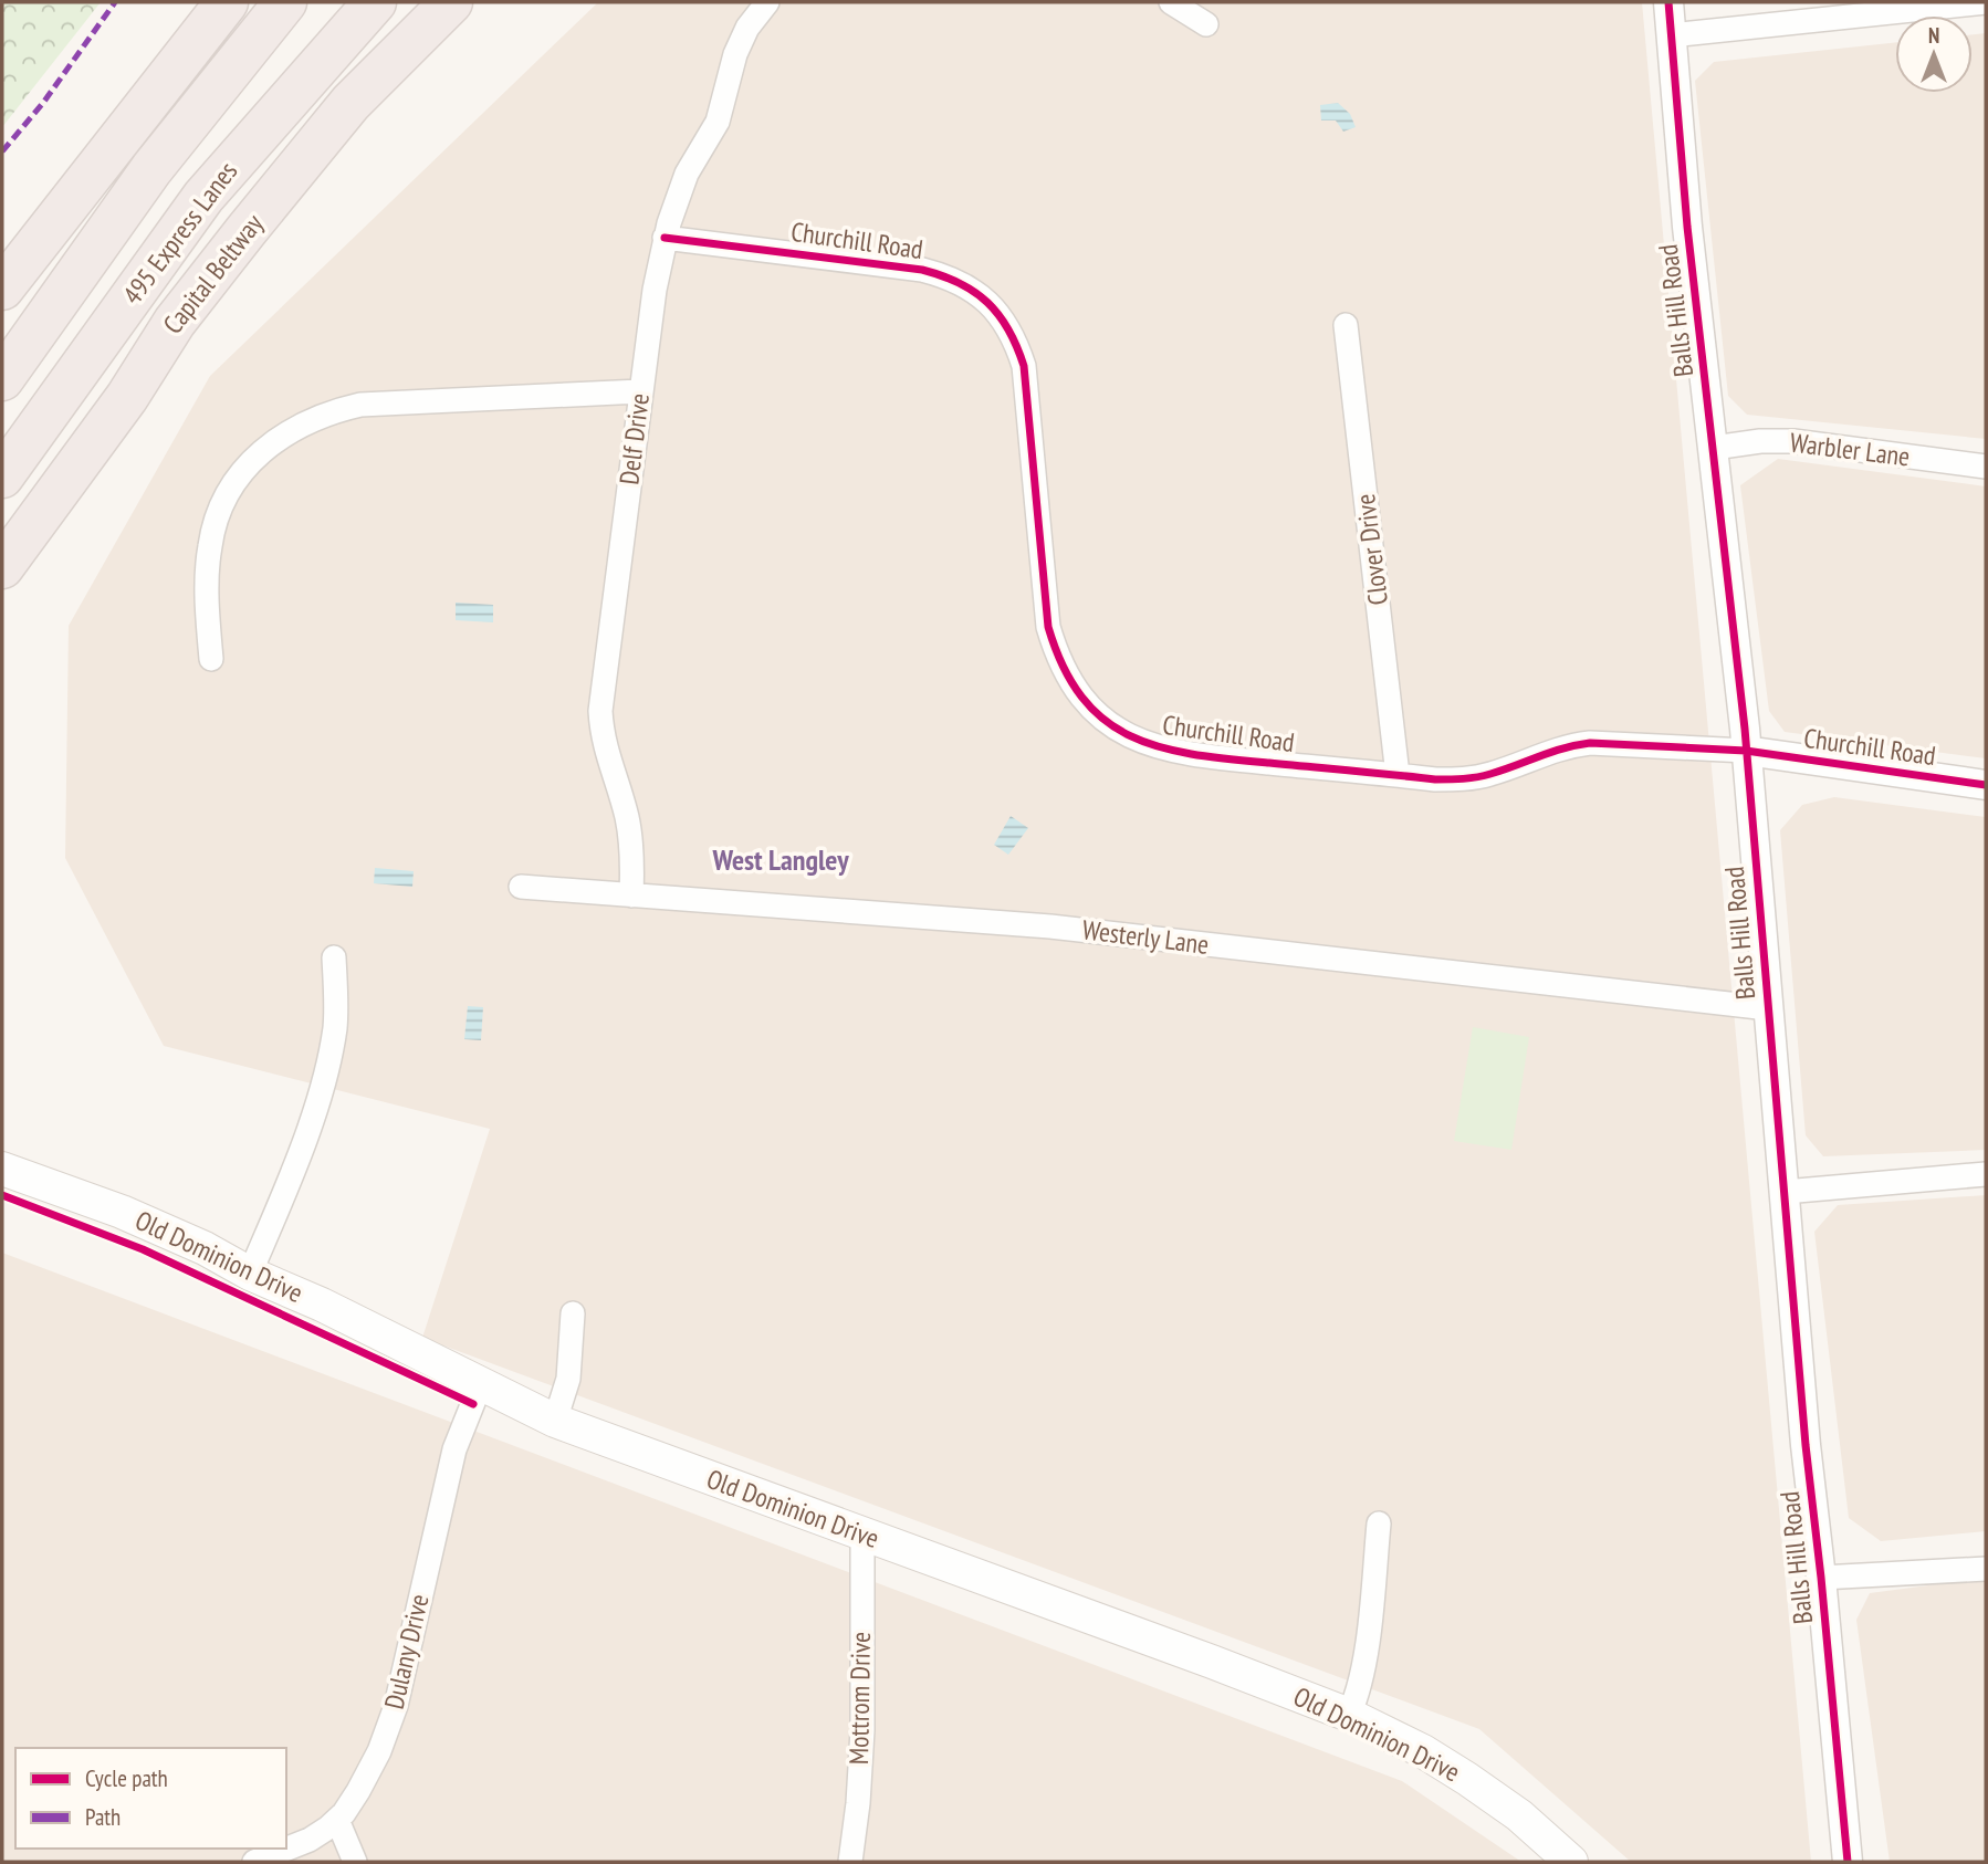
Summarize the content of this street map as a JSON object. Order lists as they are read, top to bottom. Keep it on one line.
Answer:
{"streets":{"highway":["495 Express Lanes","Capital Beltway"],"main road":["Old Dominion Drive"],"street":["Churchill Road","Balls Hill Road","Delf Drive","Warbler Lane","Clover Drive","Westerly Lane","Dulany Drive","Mottrom Drive"]},"crossings":[["Churchill Road","Balls Hill Road"],["Churchill Road","Delf Drive"],["Churchill Road","Clover Drive"],["Balls Hill Road","Warbler Lane"],["Balls Hill Road","Westerly Lane"],["Delf Drive","Westerly Lane"],["Old Dominion Drive","Dulany Drive"],["Old Dominion Drive","Mottrom Drive"]],"districts":["West Langley"],"legend":["Cycle path","Path"],"north":"top"}
